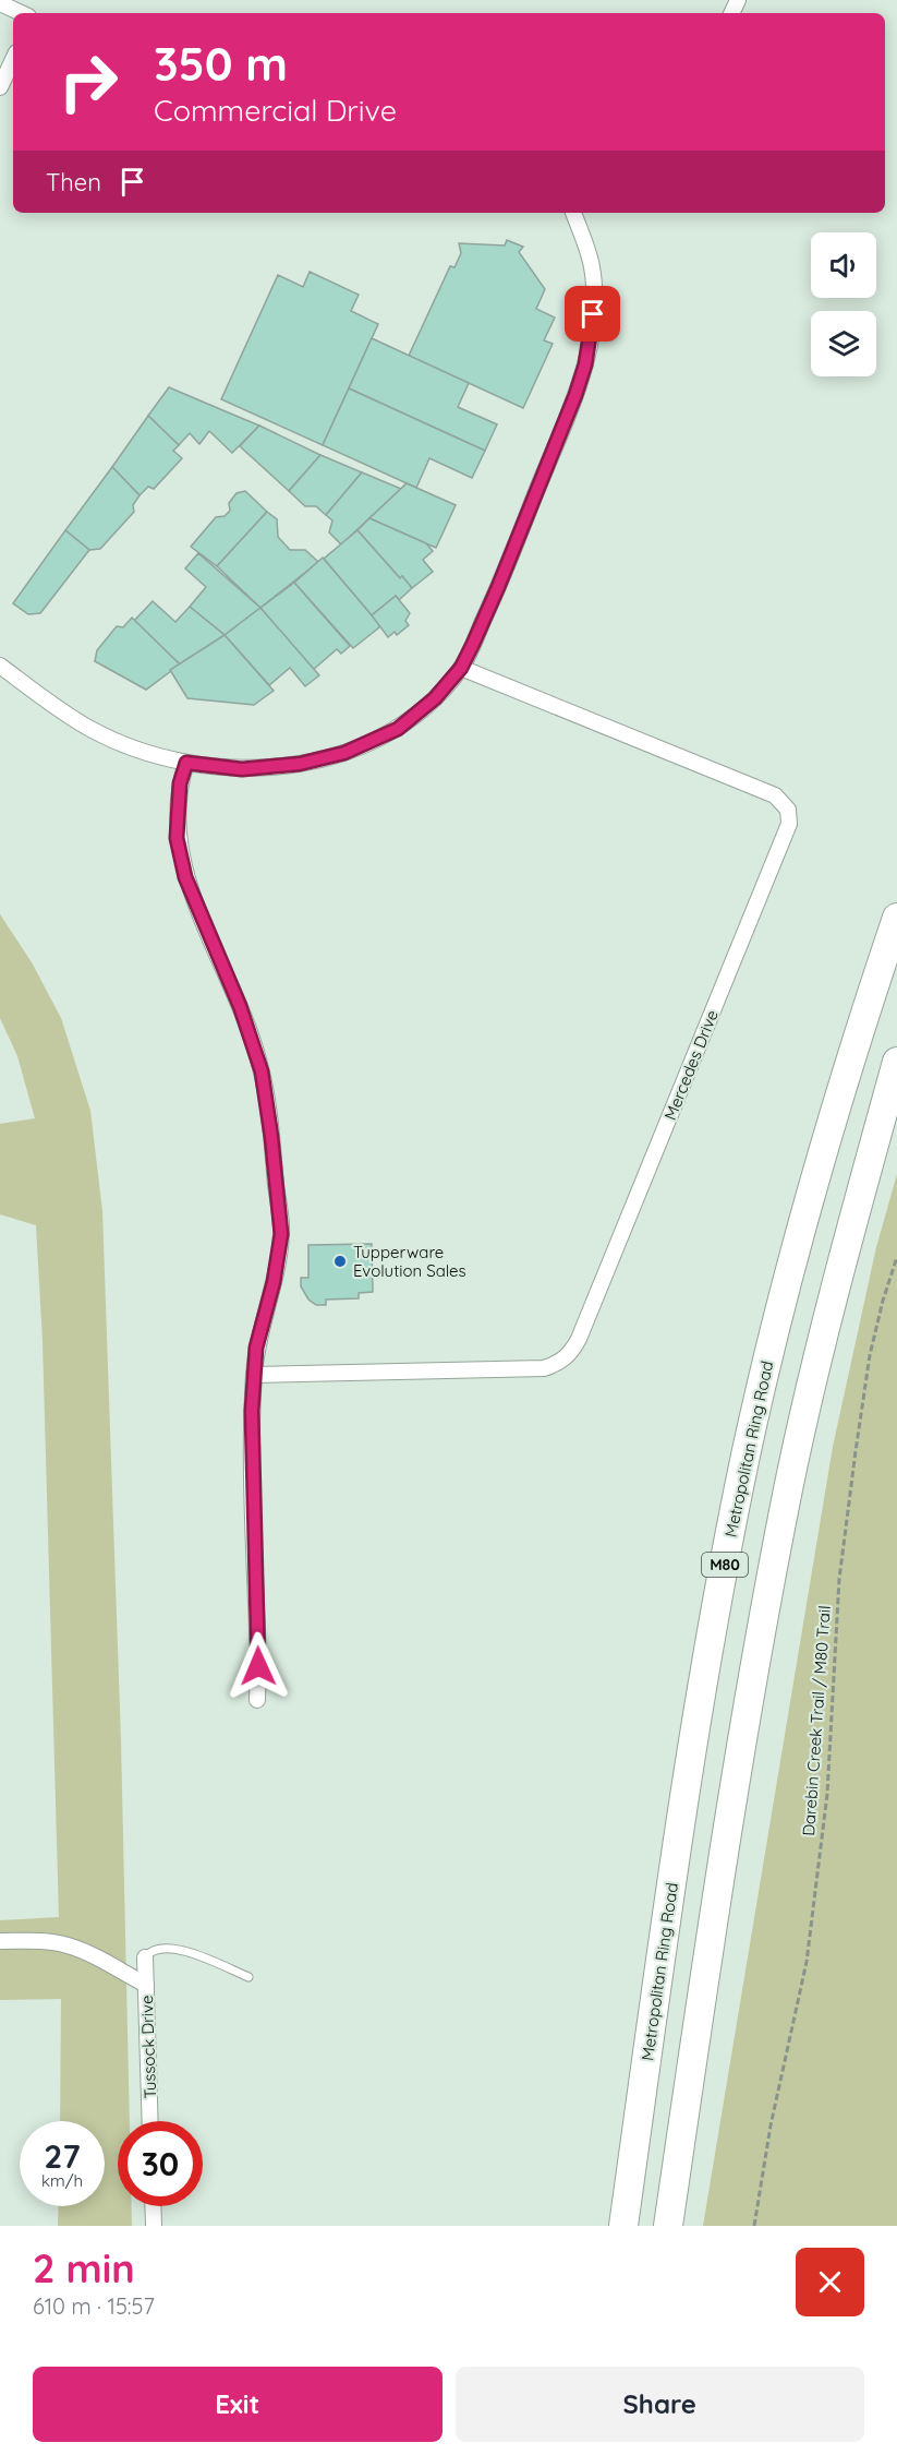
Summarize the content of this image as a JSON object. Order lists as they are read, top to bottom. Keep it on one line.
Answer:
{"streets":{"highway":["Metropolitan Ring Road","M80"],"street":["Mercedes Drive","Tussock Drive"],"path":["Darebin Creek Trail / M80 Trail"]},"places":["Tupperware Evolution Sales"],"page":{"turn":["350 m","Commercial Drive"],"then":"Then","speed":"27 km/h","limit":"30","heading":["2 min","610 m · 15:57"],"buttons":["Exit","Share"]}}
